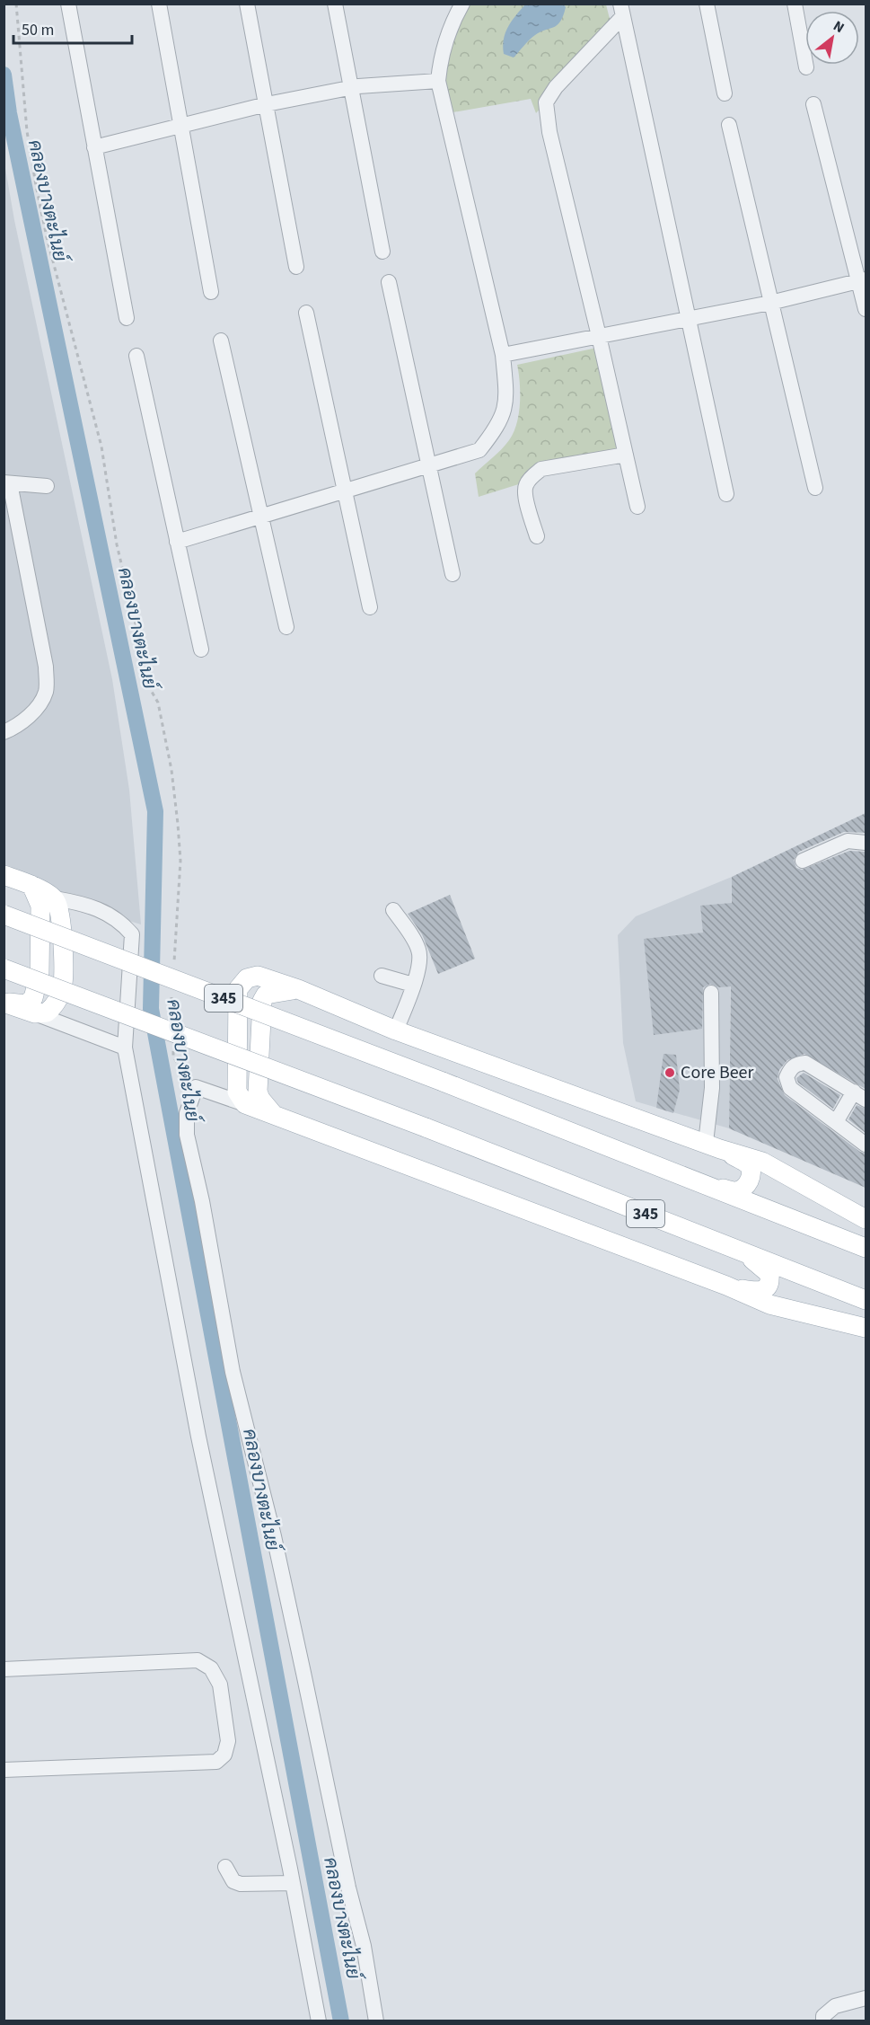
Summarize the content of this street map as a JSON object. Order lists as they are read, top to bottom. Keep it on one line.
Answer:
{"streets":{"main road":["345"]},"water":["คลองบางตะไนย์"],"places":["Core Beer"],"scale_bar":"50 m","north":"top right"}
